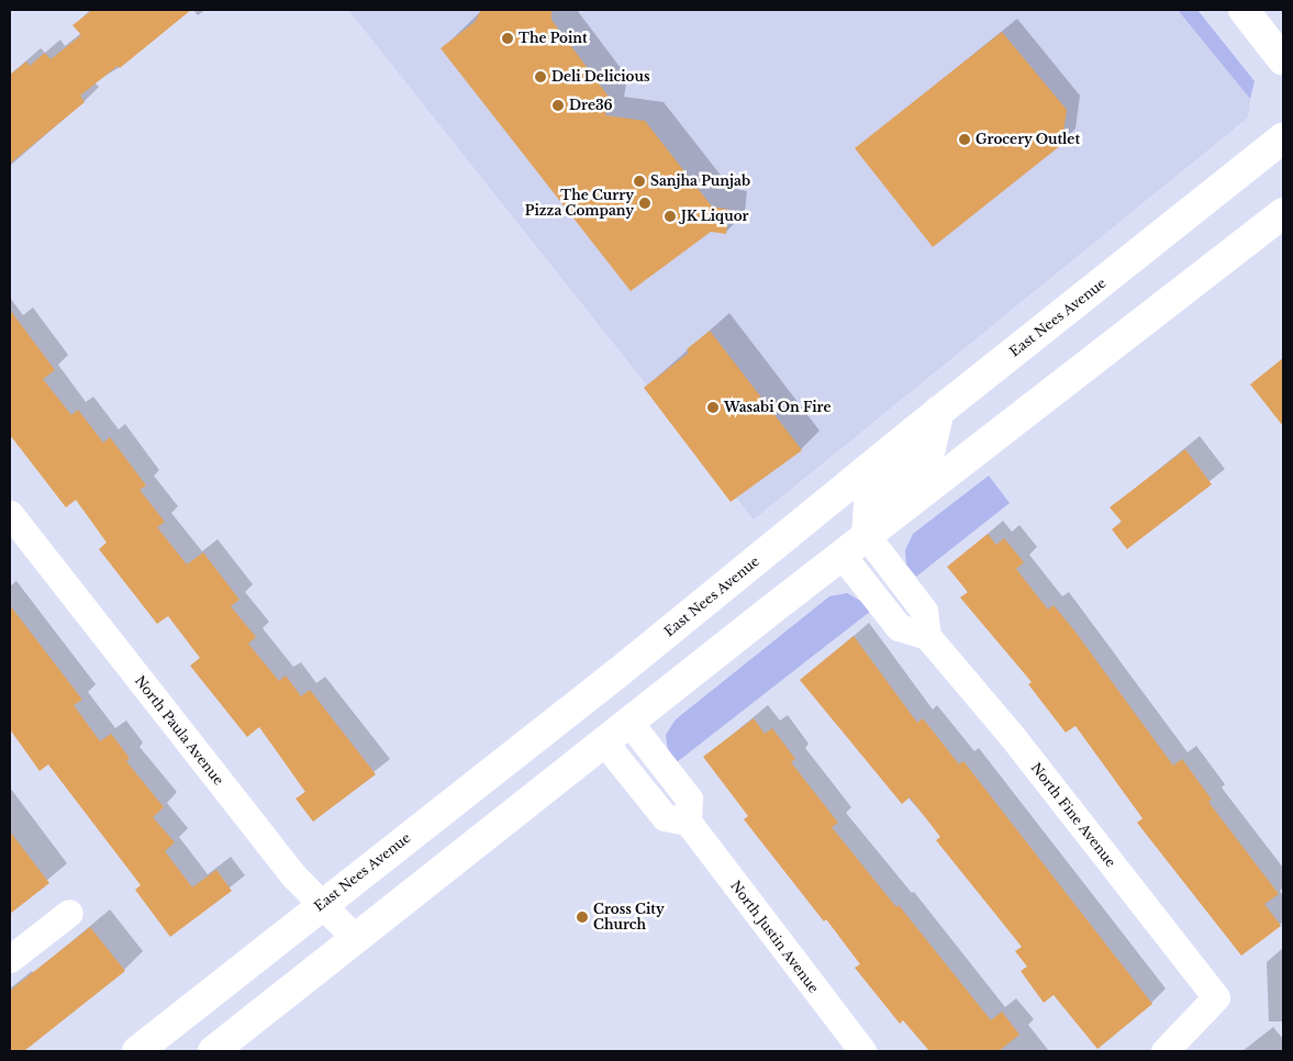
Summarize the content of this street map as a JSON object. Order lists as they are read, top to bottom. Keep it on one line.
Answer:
{"streets":{"main road":["East Nees Avenue"],"street":["North Paula Avenue","North Fine Avenue","North Justin Avenue"]},"crossings":[["East Nees Avenue","North Paula Avenue"]],"places":["The Point","Deli Delicious","Dre36","Grocery Outlet","Sanjha Punjab","The Curry Pizza Company","JK Liquor","Wasabi On Fire","Cross City Church"]}
